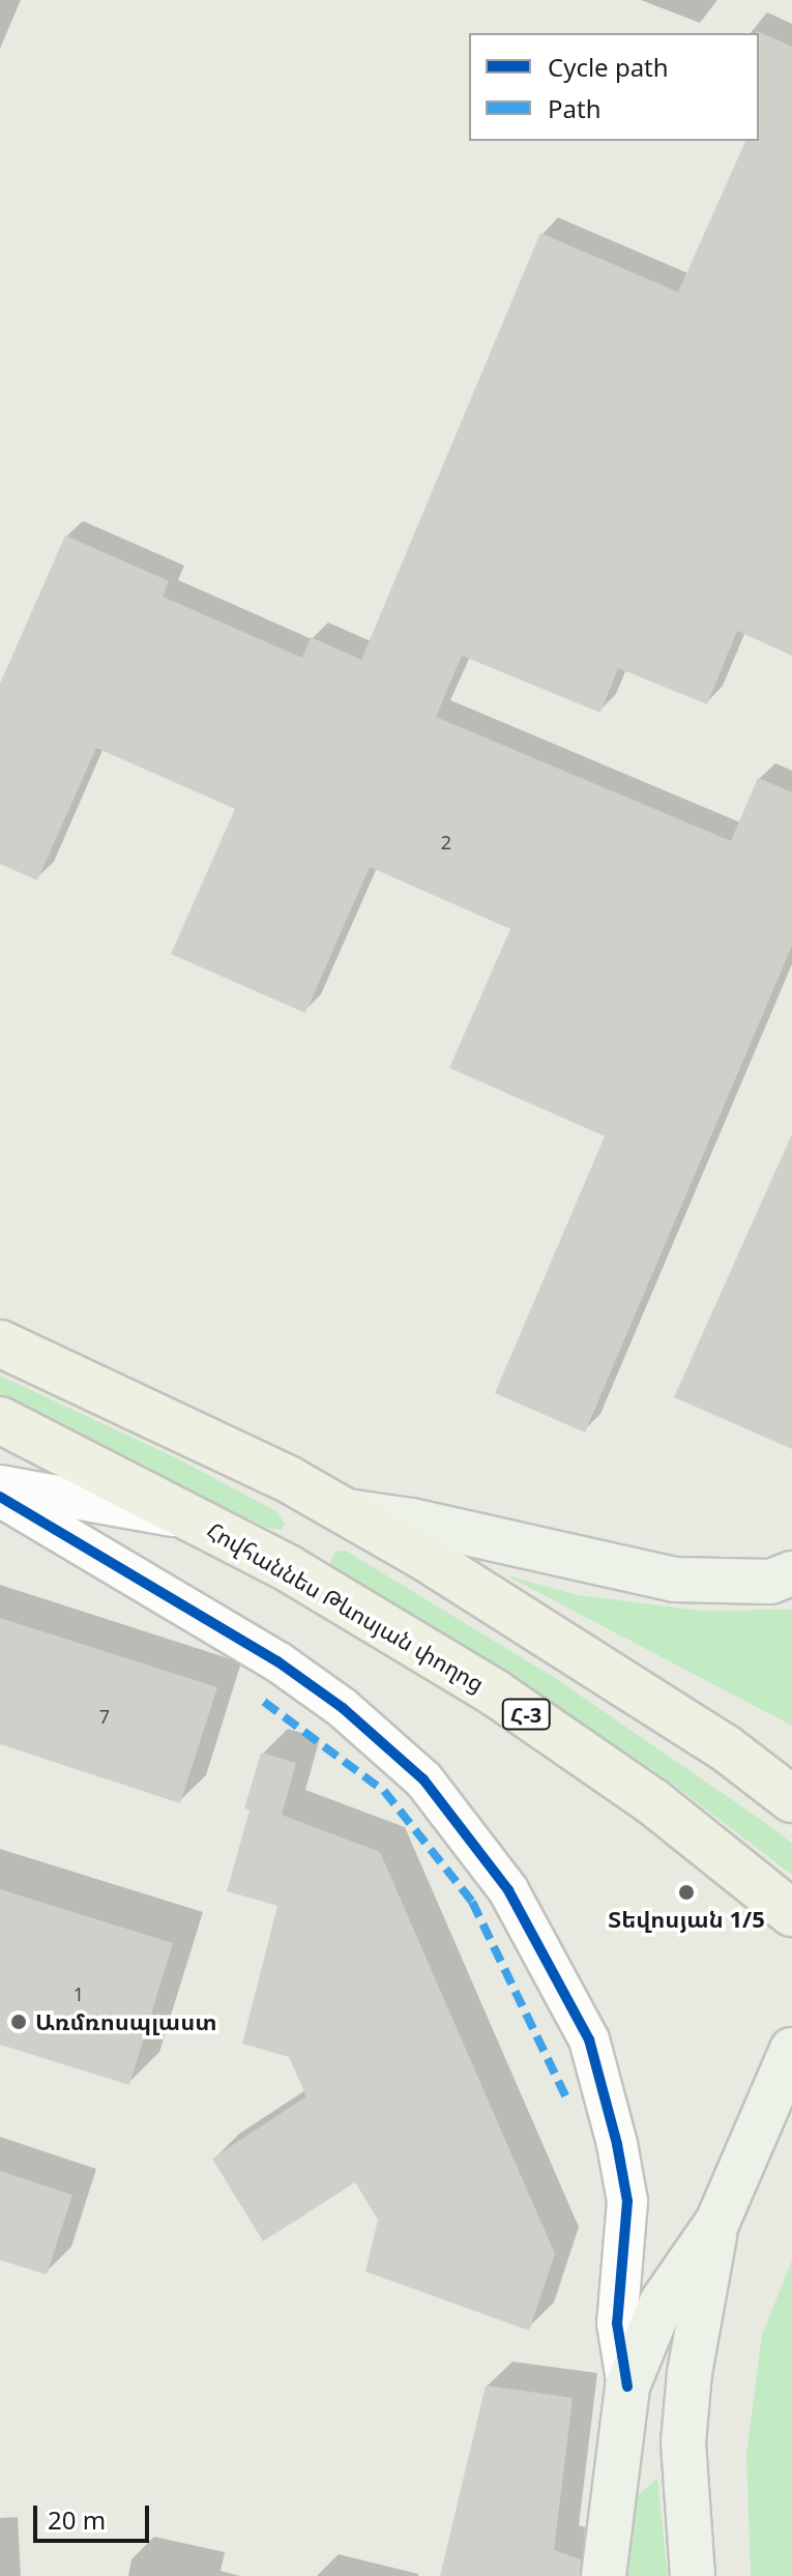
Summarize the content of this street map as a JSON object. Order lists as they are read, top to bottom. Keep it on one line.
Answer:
{"streets":{"main road":["Հովհաննես Թևոսյան փողոց","Հ-3"]},"places":["Տեվոսյան 1/5","Առմռոսպլաստ"],"house_numbers":["2","7","1"],"legend":["Cycle path","Path"],"scale_bar":"20 m"}
